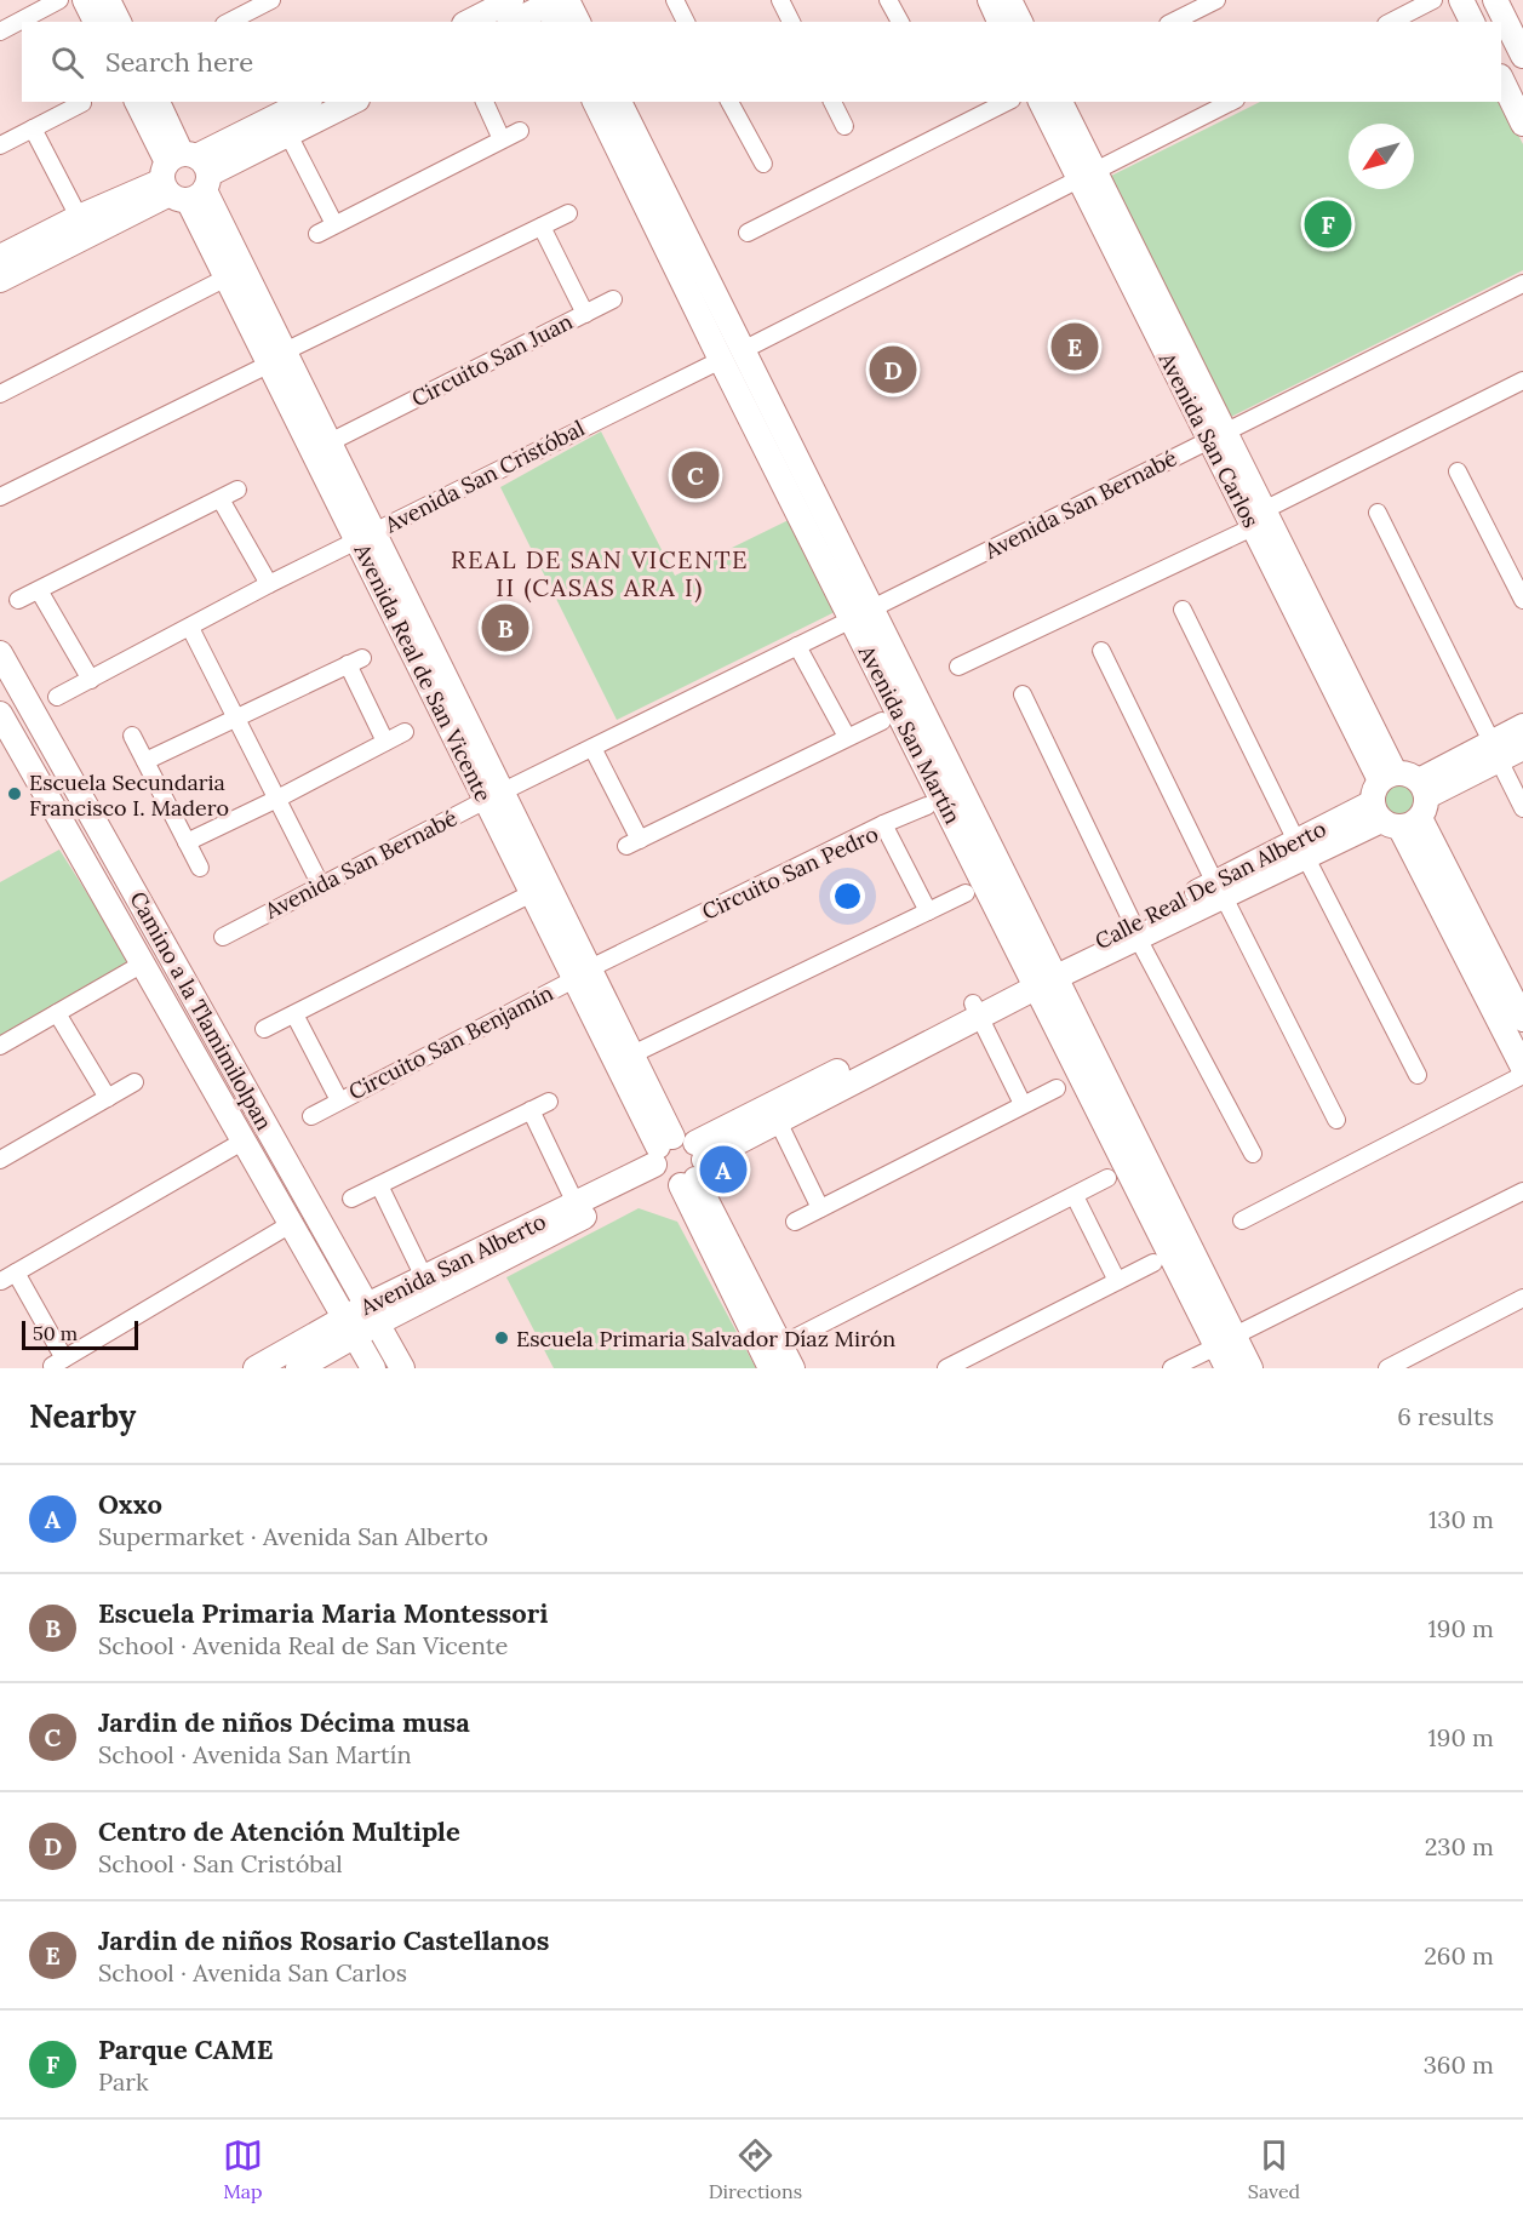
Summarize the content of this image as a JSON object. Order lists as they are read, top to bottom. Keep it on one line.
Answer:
{"streets":{"street":["Circuito San Juan","Avenida San Carlos","Avenida San Cristóbal","Avenida San Bernabé","Avenida Real de San Vicente","Avenida San Martín","Circuito San Pedro","Calle Real De San Alberto","Camino a la Tlamimilolpan","Circuito San Benjamín","Avenida San Alberto"]},"crossings":[["Circuito San Juan","Avenida Real de San Vicente"],["Avenida San Carlos","Avenida San Bernabé"],["Avenida San Carlos","Calle Real De San Alberto"],["Avenida San Cristóbal","Avenida Real de San Vicente"],["Avenida San Cristóbal","Avenida San Martín"],["Avenida San Bernabé","Avenida Real de San Vicente"],["Avenida San Bernabé","Avenida San Martín"],["Avenida Real de San Vicente","Circuito San Pedro"],["Avenida Real de San Vicente","Circuito San Benjamín"],["Avenida Real de San Vicente","Avenida San Alberto"],["Avenida San Martín","Calle Real De San Alberto"],["Avenida San Martín","Avenida San Alberto"],["Circuito San Pedro","Circuito San Benjamín"],["Calle Real De San Alberto","Avenida San Alberto"],["Camino a la Tlamimilolpan","Avenida San Alberto"]],"districts":["REAL DE SAN VICENTE II (CASAS ARA I)"],"places":["Escuela Secundaria Francisco I. Madero","Escuela Primaria Salvador Díaz Mirón"],"scale_bar":"50 m","north":"bottom left","page":{"search":"Search here","pins":["F","E","D","C","B","A"],"scale":"50 m","heading":["Nearby","6 results"],"list":[{"mark":"A","name":"Oxxo","note":"Supermarket · Avenida San Alberto","value":"130 m"},{"mark":"B","name":"Escuela Primaria Maria Montessori","note":"School · Avenida Real de San Vicente","value":"190 m"},{"mark":"C","name":"Jardin de niños Décima musa","note":"School · Avenida San Martín","value":"190 m"},{"mark":"D","name":"Centro de Atención Multiple","note":"School · San Cristóbal","value":"230 m"},{"mark":"E","name":"Jardin de niños Rosario Castellanos","note":"School · Avenida San Carlos","value":"260 m"},{"mark":"F","name":"Parque CAME","note":"Park","value":"360 m"}],"nav":["Map","Directions","Saved"]}}
